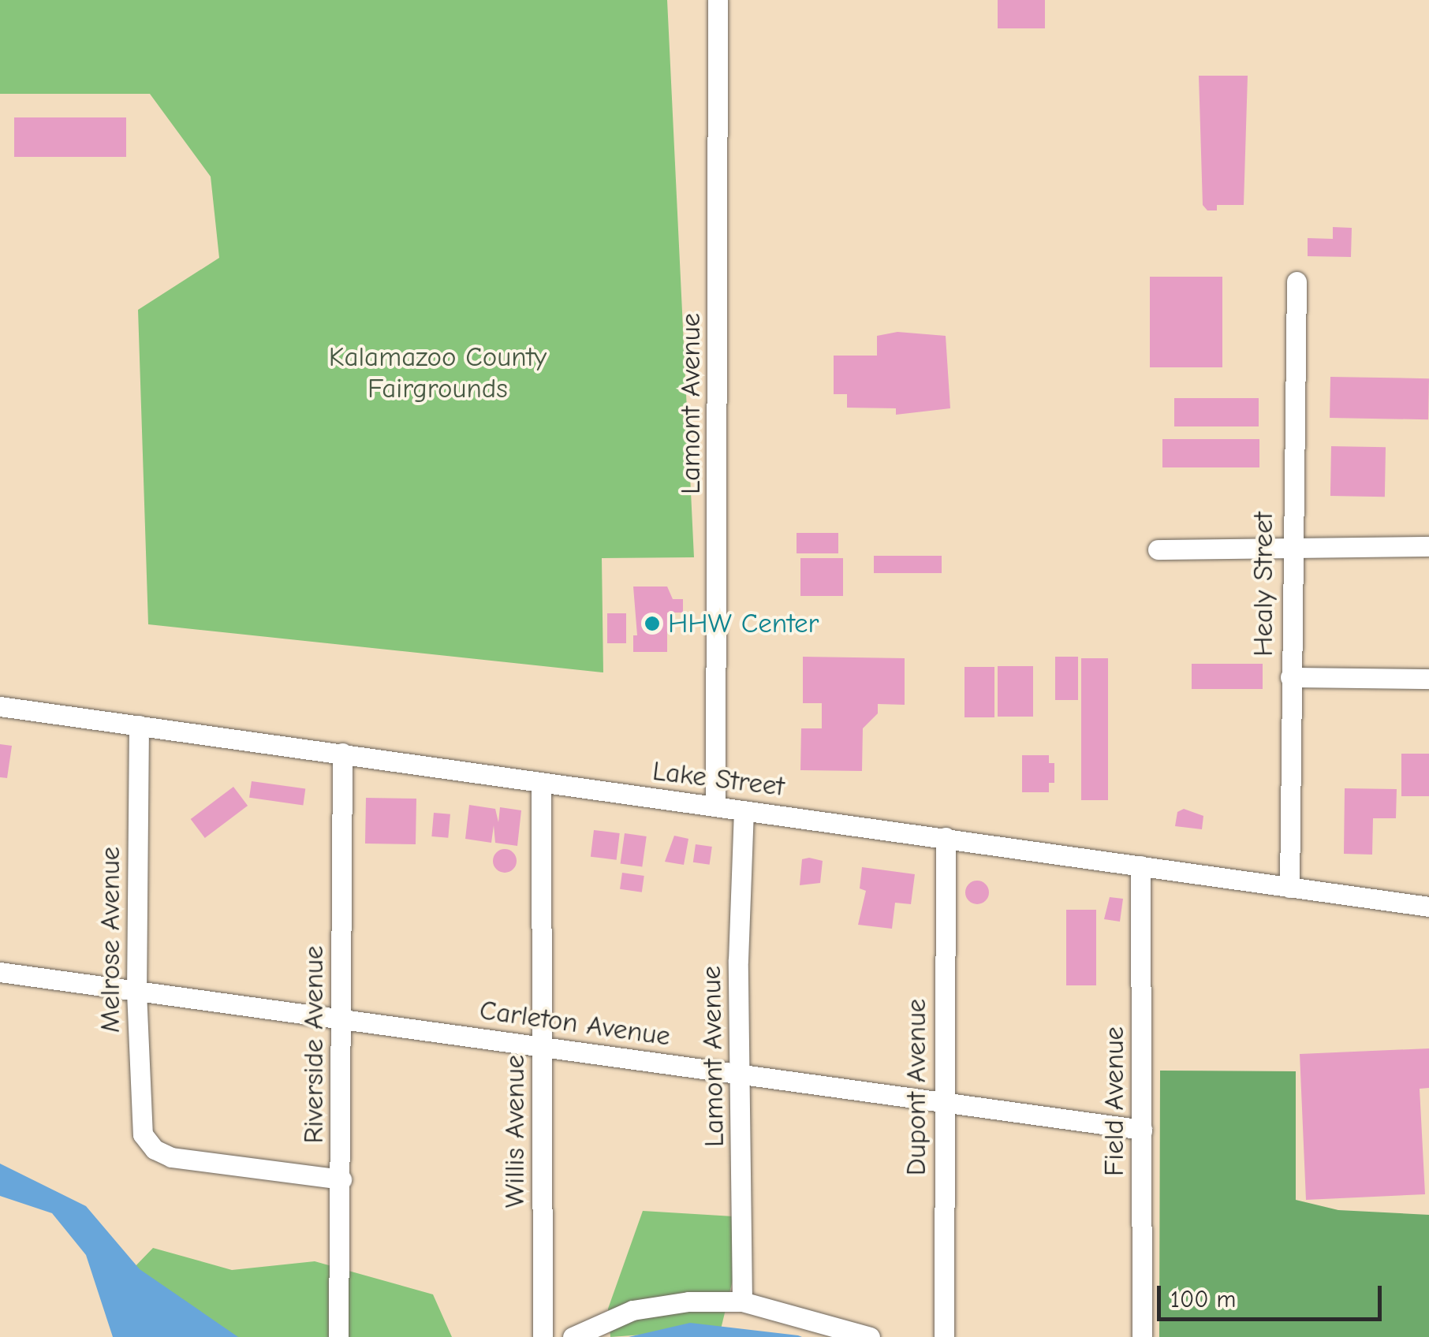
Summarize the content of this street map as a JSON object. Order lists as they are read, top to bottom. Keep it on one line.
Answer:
{"streets":{"street":["Lamont Avenue","Healy Street","Lake Street","Melrose Avenue","Carleton Avenue","Riverside Avenue","Dupont Avenue","Field Avenue","Willis Avenue"]},"crossings":[["Lamont Avenue","Lake Street"],["Lamont Avenue","Carleton Avenue"],["Healy Street","Lake Street"],["Lake Street","Melrose Avenue"],["Lake Street","Riverside Avenue"],["Lake Street","Dupont Avenue"],["Lake Street","Field Avenue"],["Lake Street","Willis Avenue"],["Melrose Avenue","Carleton Avenue"],["Melrose Avenue","Riverside Avenue"],["Carleton Avenue","Riverside Avenue"],["Carleton Avenue","Dupont Avenue"],["Carleton Avenue","Field Avenue"],["Carleton Avenue","Willis Avenue"]],"parks":["Kalamazoo County Fairgrounds"],"places":["HHW Center"],"scale_bar":"100 m"}
